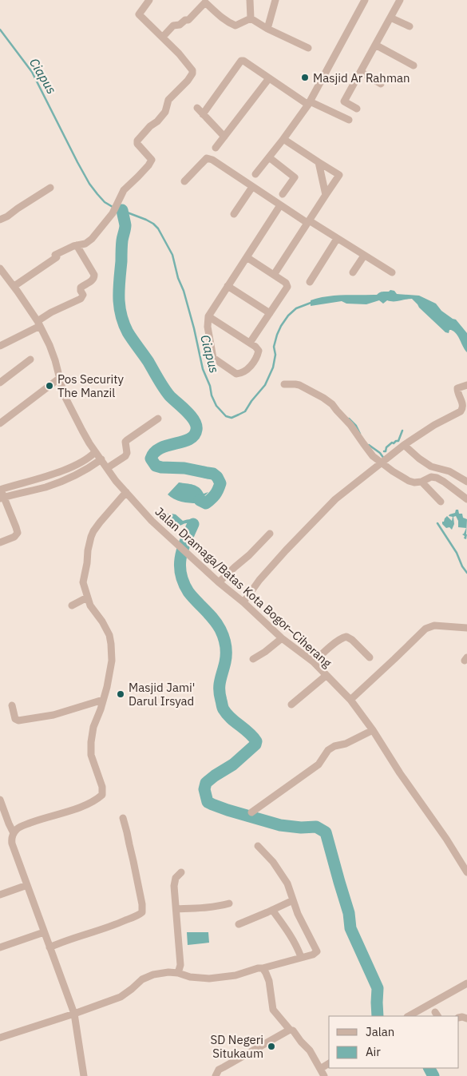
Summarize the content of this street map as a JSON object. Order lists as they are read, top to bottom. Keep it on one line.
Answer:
{"streets":{"street":["Jalan Dramaga/Batas Kota Bogor–Ciherang"]},"water":["Ciapus"],"places":["Masjid Ar Rahman","Pos Security The Manzil","Masjid Jami' Darul Irsyad","SD Negeri Situkaum"],"legend":["Jalan","Air"]}
